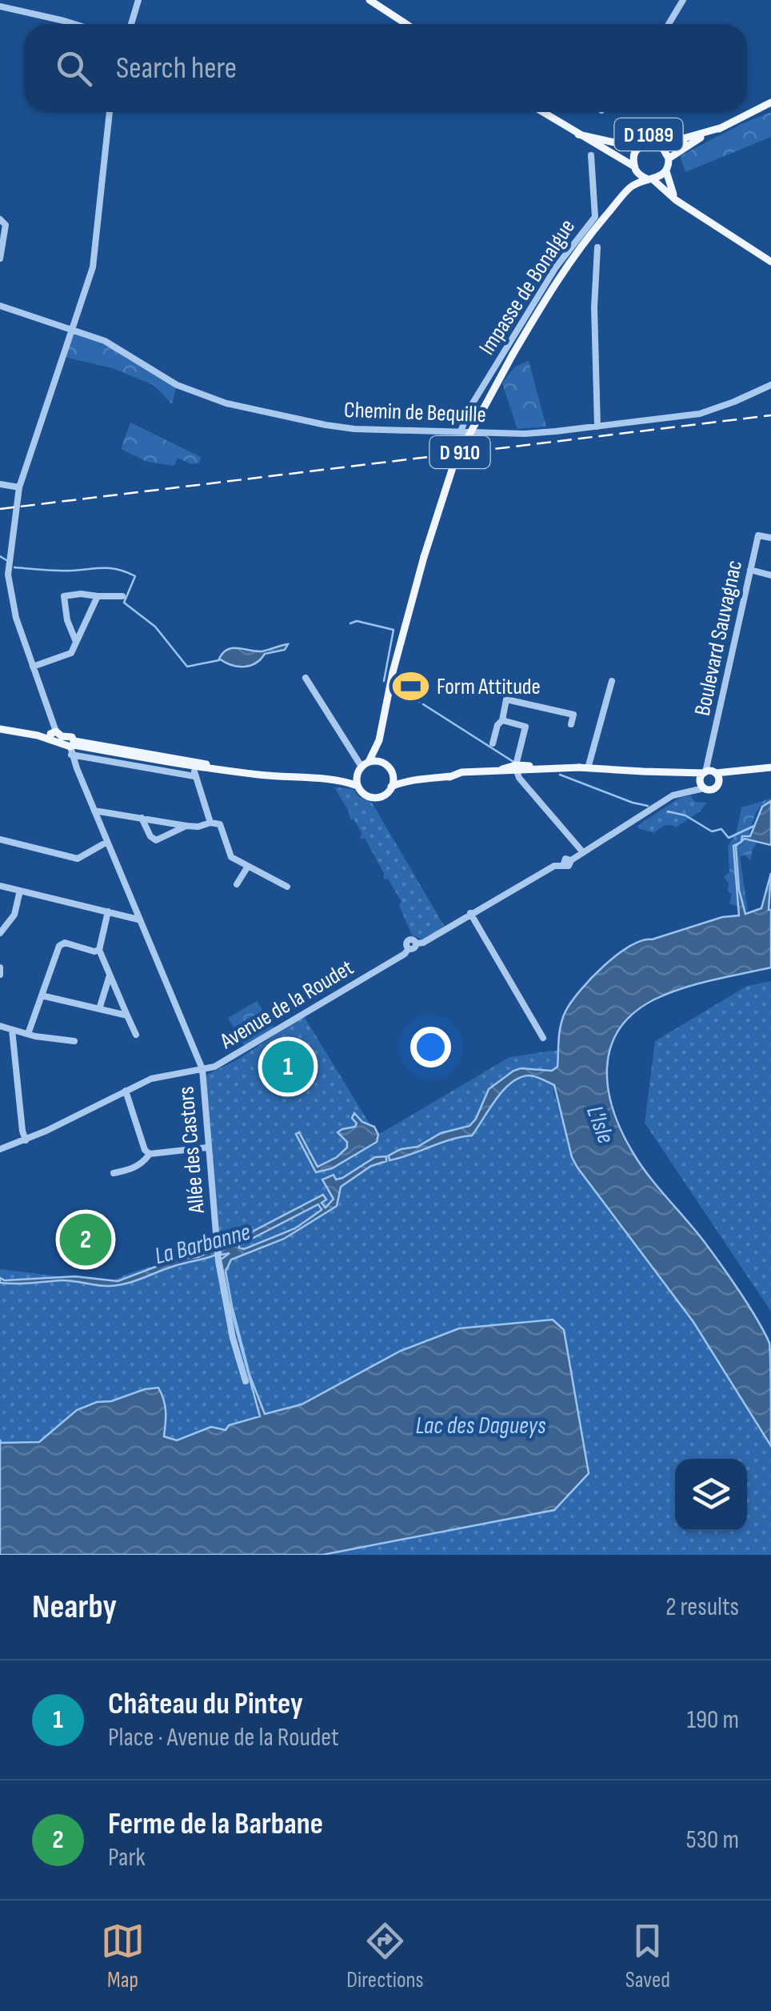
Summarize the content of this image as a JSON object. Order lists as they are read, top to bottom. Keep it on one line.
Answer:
{"streets":{"main road":["D 1089","D 910"],"street":["Impasse de Bonalgue","Chemin de Bequille","Boulevard Sauvagnac","Avenue de la Roudet","Allée des Castors"]},"crossings":[["D 1089","D 910"],["Impasse de Bonalgue","Chemin de Bequille"],["Boulevard Sauvagnac","Avenue de la Roudet"],["Avenue de la Roudet","Allée des Castors"]],"water":["L'Isle","La Barbanne","Lac des Dagueys"],"places":{"sports":["Form Attitude"]},"page":{"search":"Search here","pins":["1","2"],"heading":["Nearby","2 results"],"list":[{"mark":"1","name":"Château du Pintey","note":"Place · Avenue de la Roudet","value":"190 m"},{"mark":"2","name":"Ferme de la Barbane","note":"Park","value":"530 m"}],"nav":["Map","Directions","Saved"]}}
